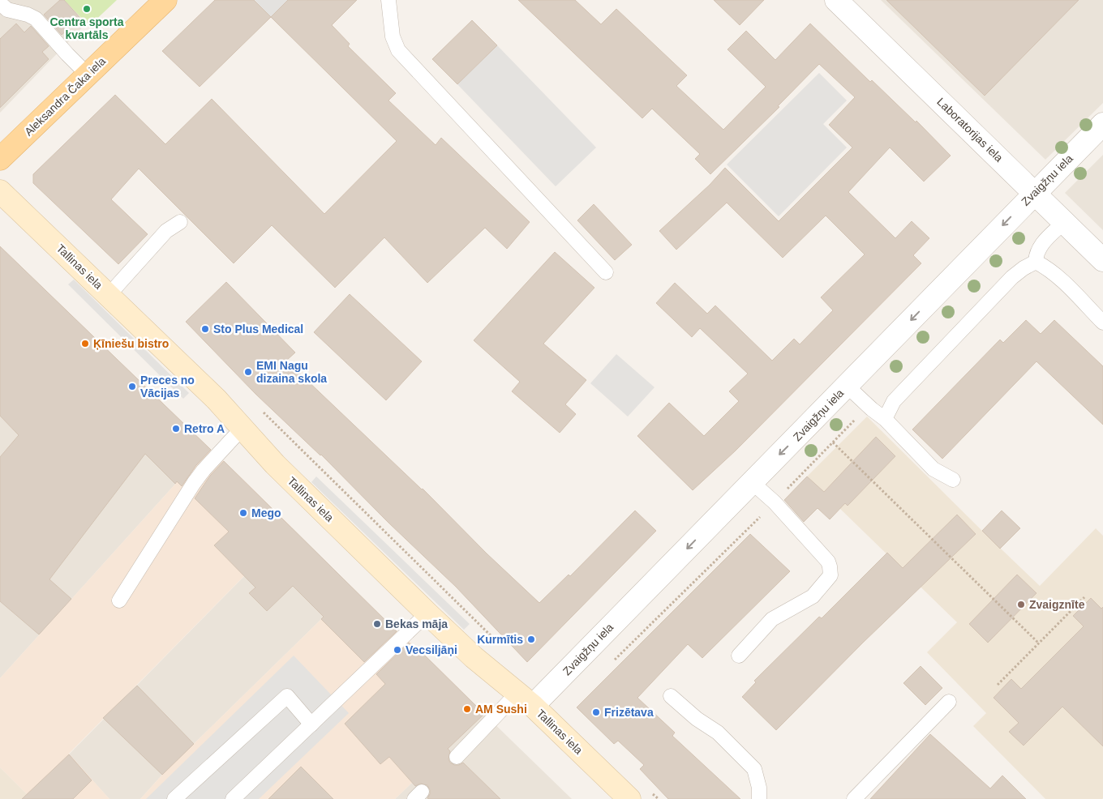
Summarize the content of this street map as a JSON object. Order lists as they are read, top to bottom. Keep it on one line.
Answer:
{"streets":{"main road":["Aleksandra Čaka iela"],"street":["Laboratorijas iela","Zvaigžņu iela","Tallinas iela"]},"crossings":[["Laboratorijas iela","Zvaigžņu iela"],["Zvaigžņu iela","Tallinas iela"]],"one_way":["Zvaigžņu iela"],"places":["Centra sporta kvartāls","Sto Plus Medical","Ķīniešu bistro","EMI Nagu dizaina skola","Preces no Vācijas","Retro A","Mego","Zvaigznīte","Bekas māja","Kurmītis","Vecsiljāņi","AM Sushi","Frizētava"]}
